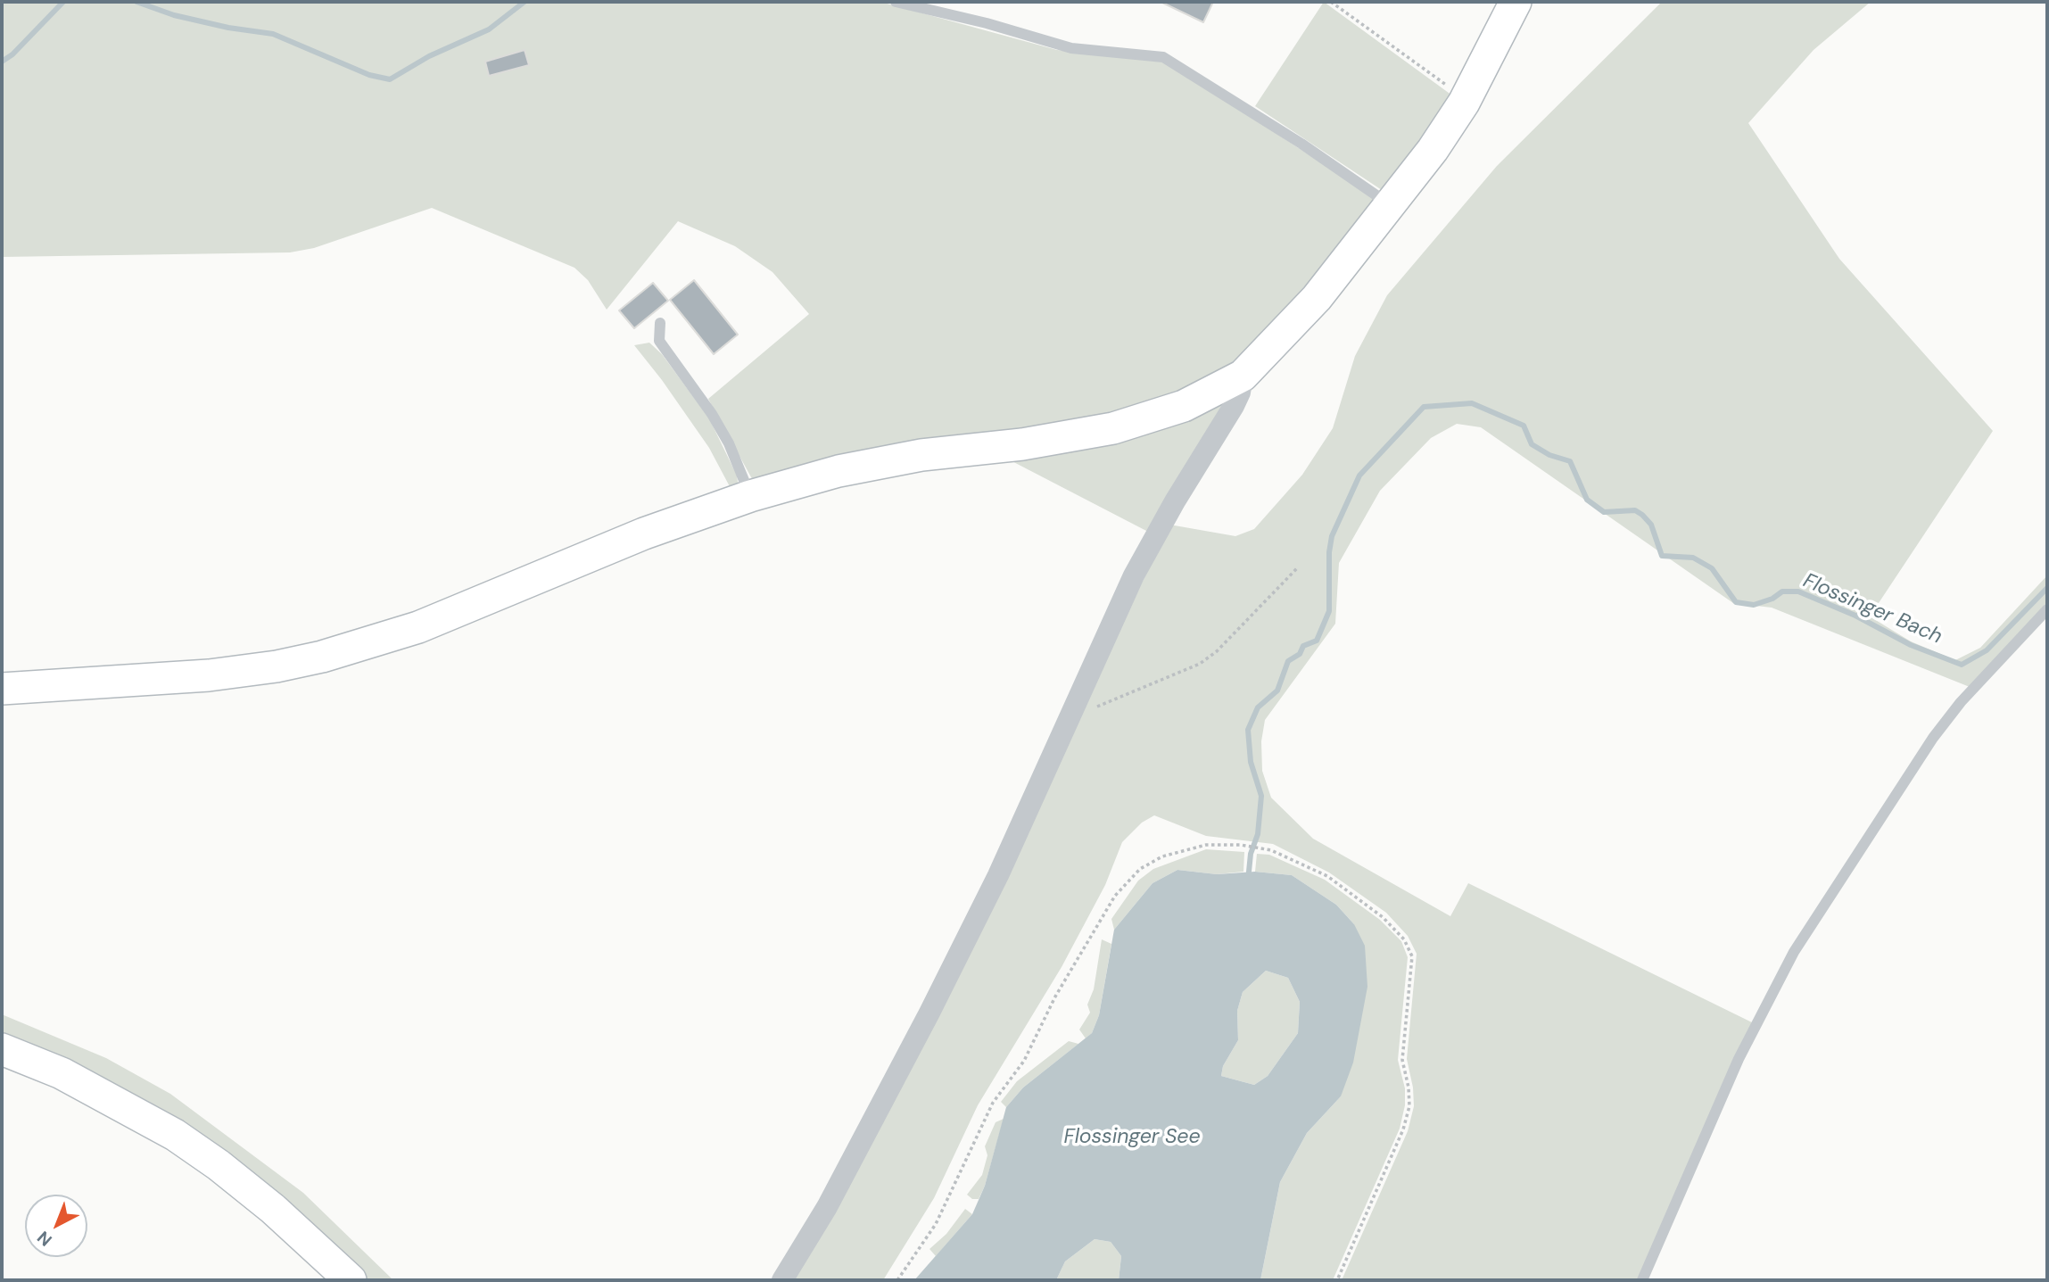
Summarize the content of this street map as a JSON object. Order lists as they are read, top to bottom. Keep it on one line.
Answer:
{"water":["Flossinger Bach","Flossinger See"],"north":"bottom left"}
